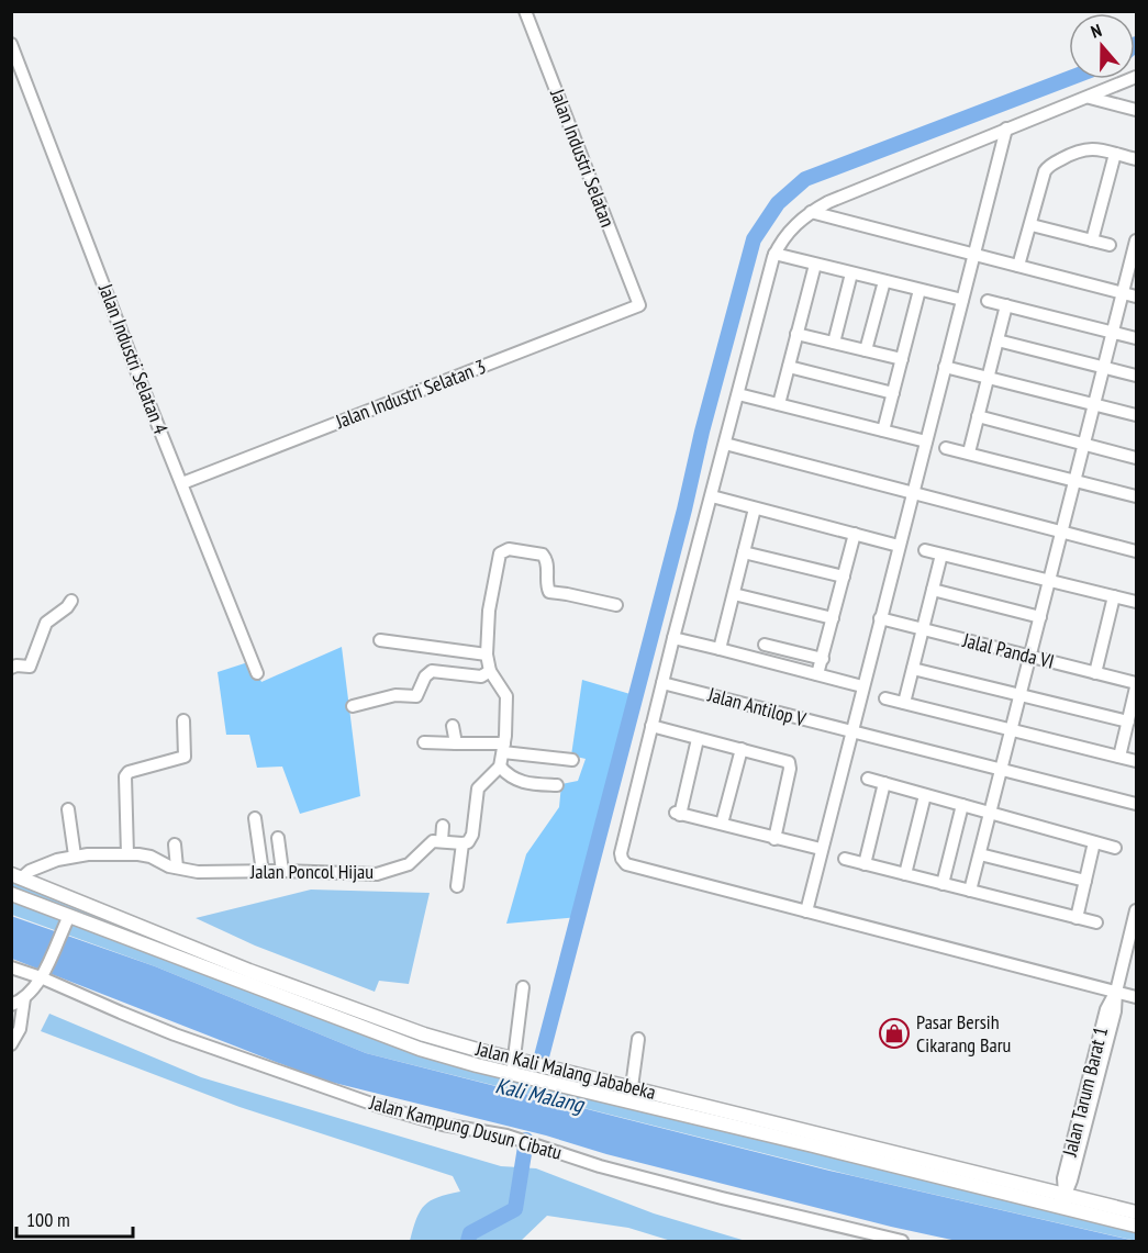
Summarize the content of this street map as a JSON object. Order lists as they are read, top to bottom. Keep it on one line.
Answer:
{"streets":{"main road":["Jalan Kali Malang Jababeka"],"street":["Jalan Industri Selatan","Jalan Industri Selatan 4","Jalan Industri Selatan 3","Jalal Panda VI","Jalan Antilop V","Jalan Poncol Hijau","Jalan Tarum Barat 1","Jalan Kampung Dusun Cibatu"]},"crossings":[["Jalan Industri Selatan","Jalan Industri Selatan 3"],["Jalan Industri Selatan 4","Jalan Industri Selatan 3"],["Jalan Poncol Hijau","Jalan Kali Malang Jababeka"],["Jalan Kali Malang Jababeka","Jalan Tarum Barat 1"]],"water":["Kali Malang"],"places":{"shop":["Pasar Bersih Cikarang Baru"]},"scale_bar":"100 m","north":"top"}
